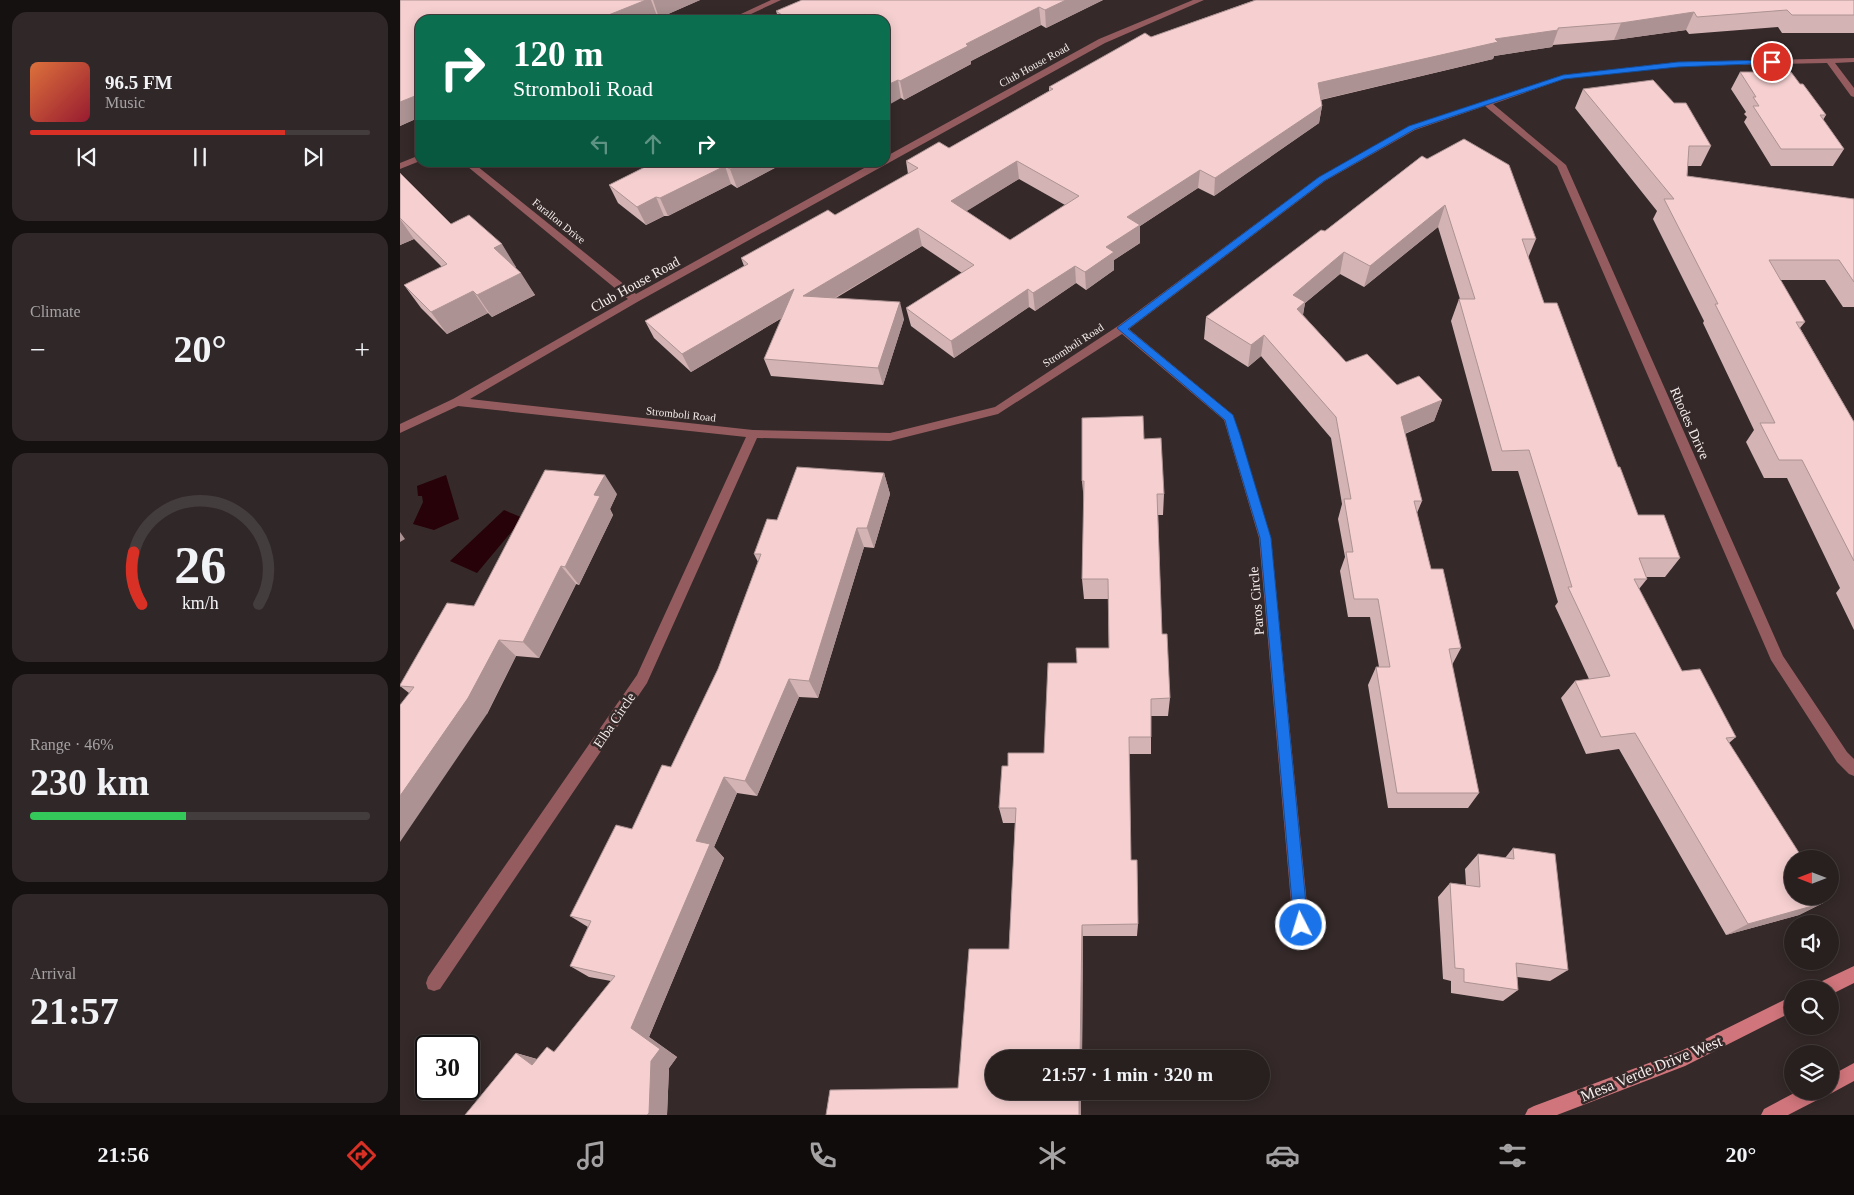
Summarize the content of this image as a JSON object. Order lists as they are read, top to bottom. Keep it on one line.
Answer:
{"streets":{"street":["Club House Road","Farallon Drive","Stromboli Road","Rhodes Drive","Paros Circle","Elba Circle","Mesa Verde Drive West"]},"crossings":[["Club House Road","Farallon Drive"],["Club House Road","Stromboli Road"],["Stromboli Road","Rhodes Drive"],["Stromboli Road","Paros Circle"],["Stromboli Road","Elba Circle"]],"north":"left","page":{"turn":["120 m","Stromboli Road"],"song":["96.5 FM","Music"],"tile":["Climate",["Range · 46%","230 km"],["Arrival","21:57"]],"heat":["−","20°","+"],"limit":"30","trip":"21:57 · 1 min · 320 m","tabs":["21:56","20°"],"gauge":["26","km/h"]}}
